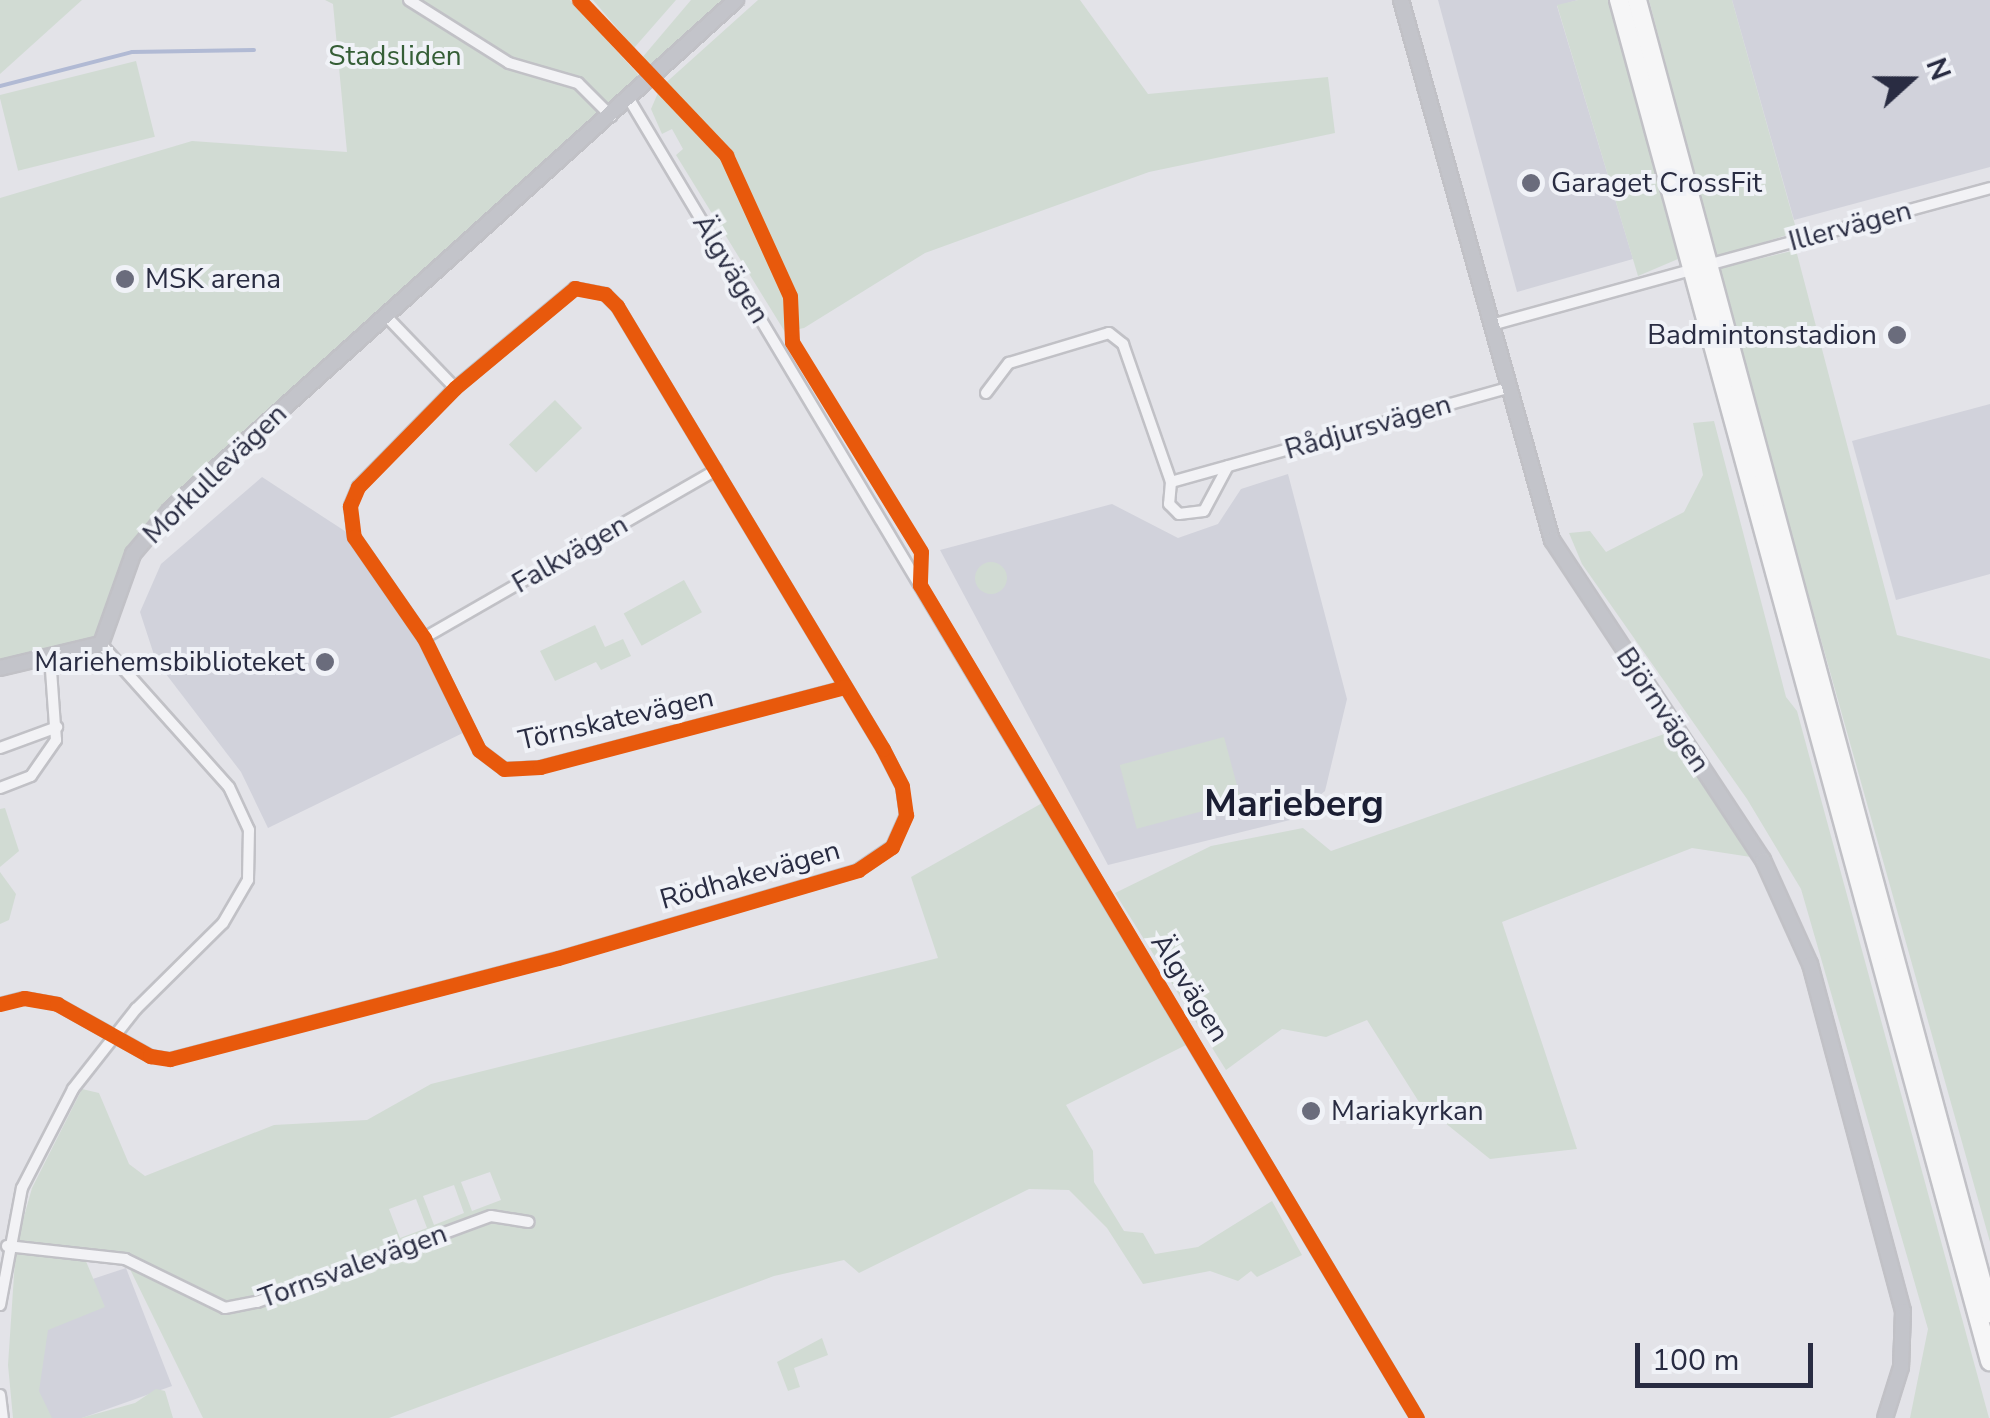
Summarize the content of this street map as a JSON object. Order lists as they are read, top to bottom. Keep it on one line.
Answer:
{"streets":{"street":["Illervägen","Älgvägen","Rådjursvägen","Morkullevägen","Falkvägen","Björnvägen","Törnskatevägen","Rödhakevägen","Tornsvalevägen"]},"crossings":[["Älgvägen","Morkullevägen"],["Rådjursvägen","Björnvägen"],["Falkvägen","Törnskatevägen"],["Falkvägen","Rödhakevägen"],["Törnskatevägen","Rödhakevägen"]],"districts":["Marieberg"],"parks":["Stadsliden"],"places":["Garaget CrossFit","MSK arena","Badmintonstadion","Mariehemsbiblioteket","Mariakyrkan"],"scale_bar":"100 m","north":"right"}
